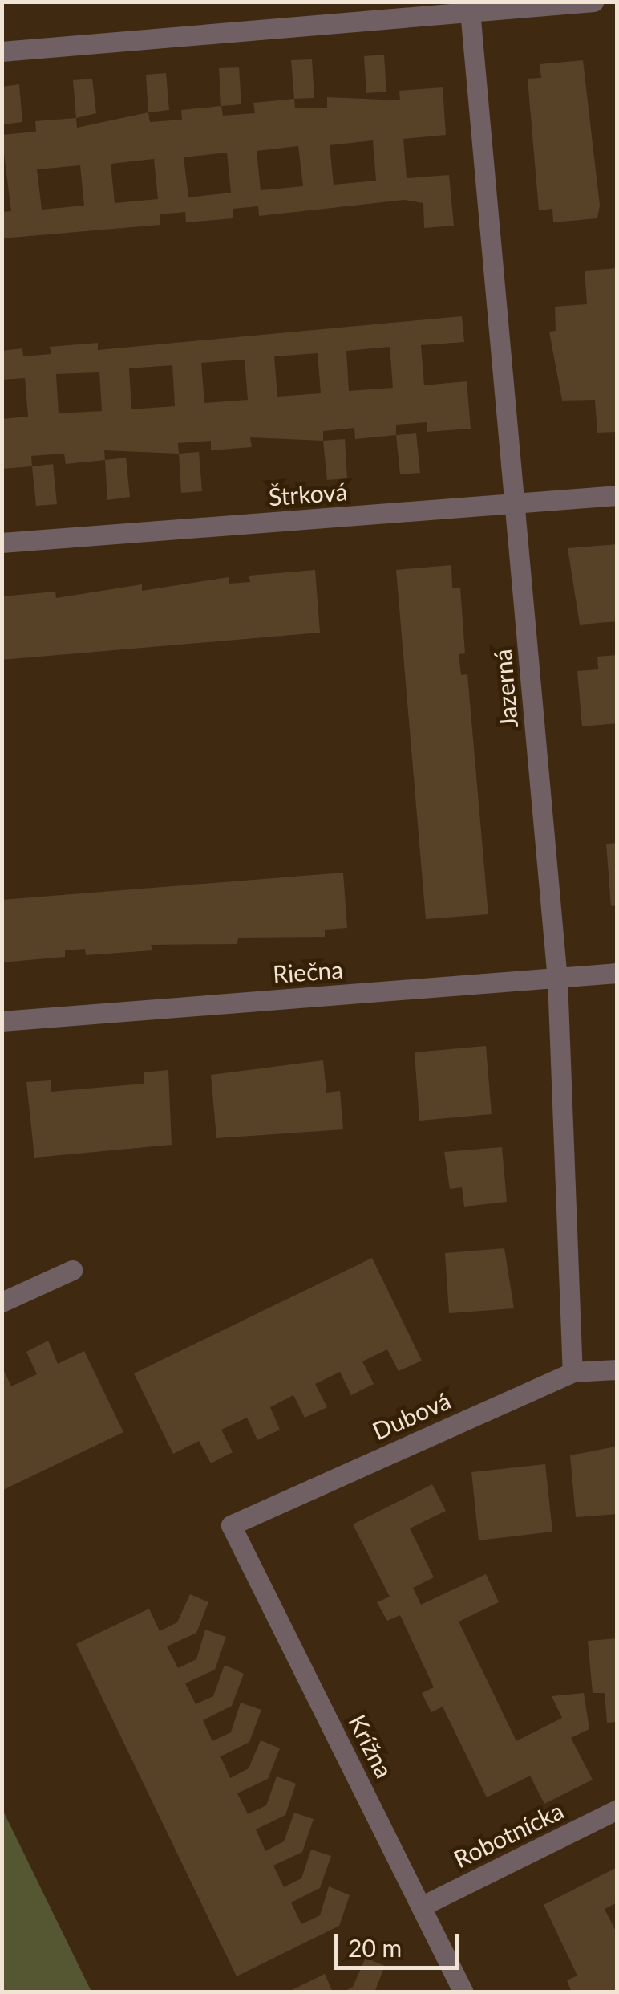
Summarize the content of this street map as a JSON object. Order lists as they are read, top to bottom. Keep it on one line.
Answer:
{"streets":{"street":["Štrková","Jazerná","Riečna","Dubová","Krížna","Robotnícka"]},"crossings":[["Štrková","Jazerná"],["Jazerná","Riečna"],["Jazerná","Dubová"],["Dubová","Krížna"],["Krížna","Robotnícka"]],"scale_bar":"20 m"}
